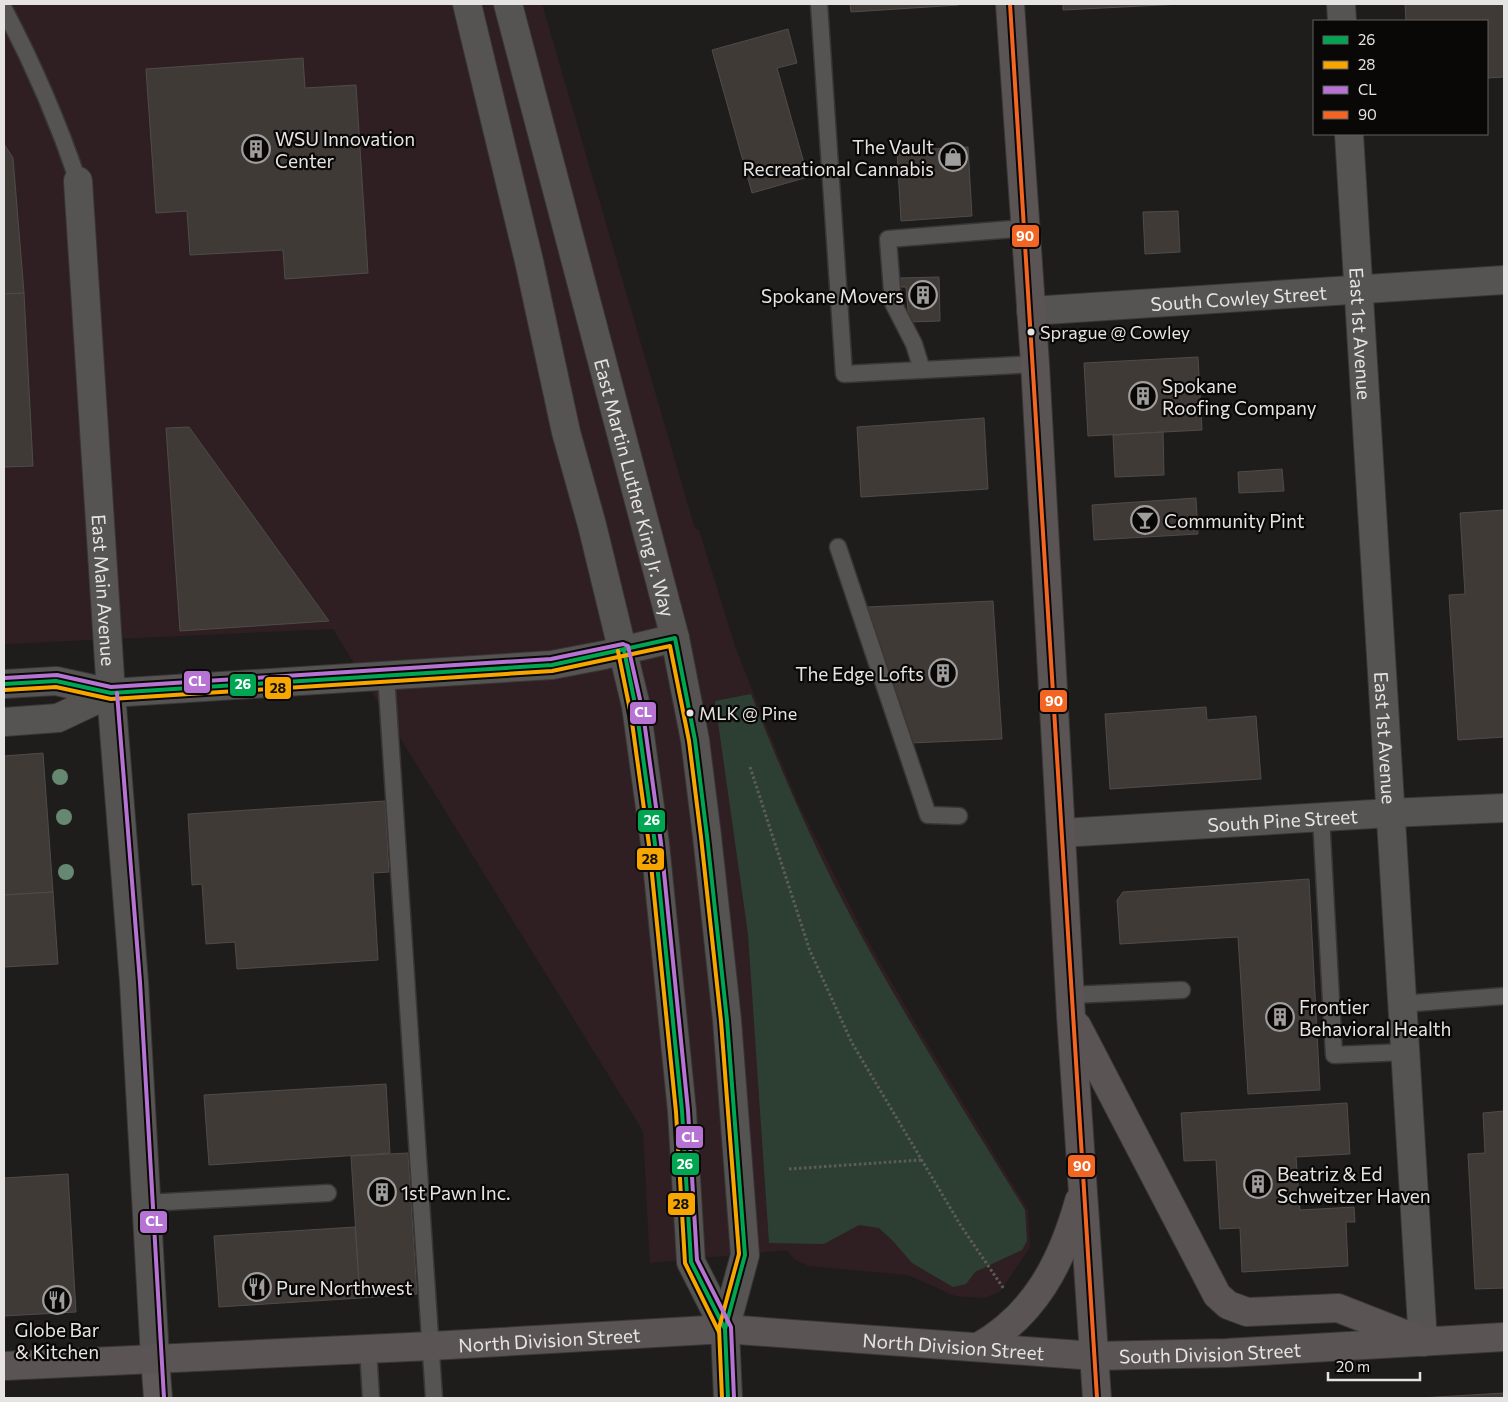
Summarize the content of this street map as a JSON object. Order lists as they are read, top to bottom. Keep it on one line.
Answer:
{"streets":{"main road":["North Division Street","South Division Street"],"street":["South Cowley Street","East 1st Avenue","East Martin Luther King Jr. Way","East Main Avenue","South Pine Street"]},"crossings":[["South Cowley Street","East 1st Avenue"],["East 1st Avenue","South Pine Street"],["East 1st Avenue","South Division Street"],["East Martin Luther King Jr. Way","North Division Street"],["East Main Avenue","North Division Street"],["North Division Street","South Division Street"]],"places":{"building":["WSU Innovation Center","Spokane Movers","Spokane Roofing Company","The Edge Lofts","Frontier Behavioral Health","Beatriz & Ed Schweitzer Haven","1st Pawn Inc."],"shop":["The Vault Recreational Cannabis"],"other":["Sprague @ Cowley","MLK @ Pine"],"bar":["Community Pint"],"restaurant":["Pure Northwest","Globe Bar & Kitchen"]},"lines":["transit line 90","transit line 26","transit line CL","transit line 28"],"legend":["26","28","CL","90"],"scale_bar":"20 m"}
